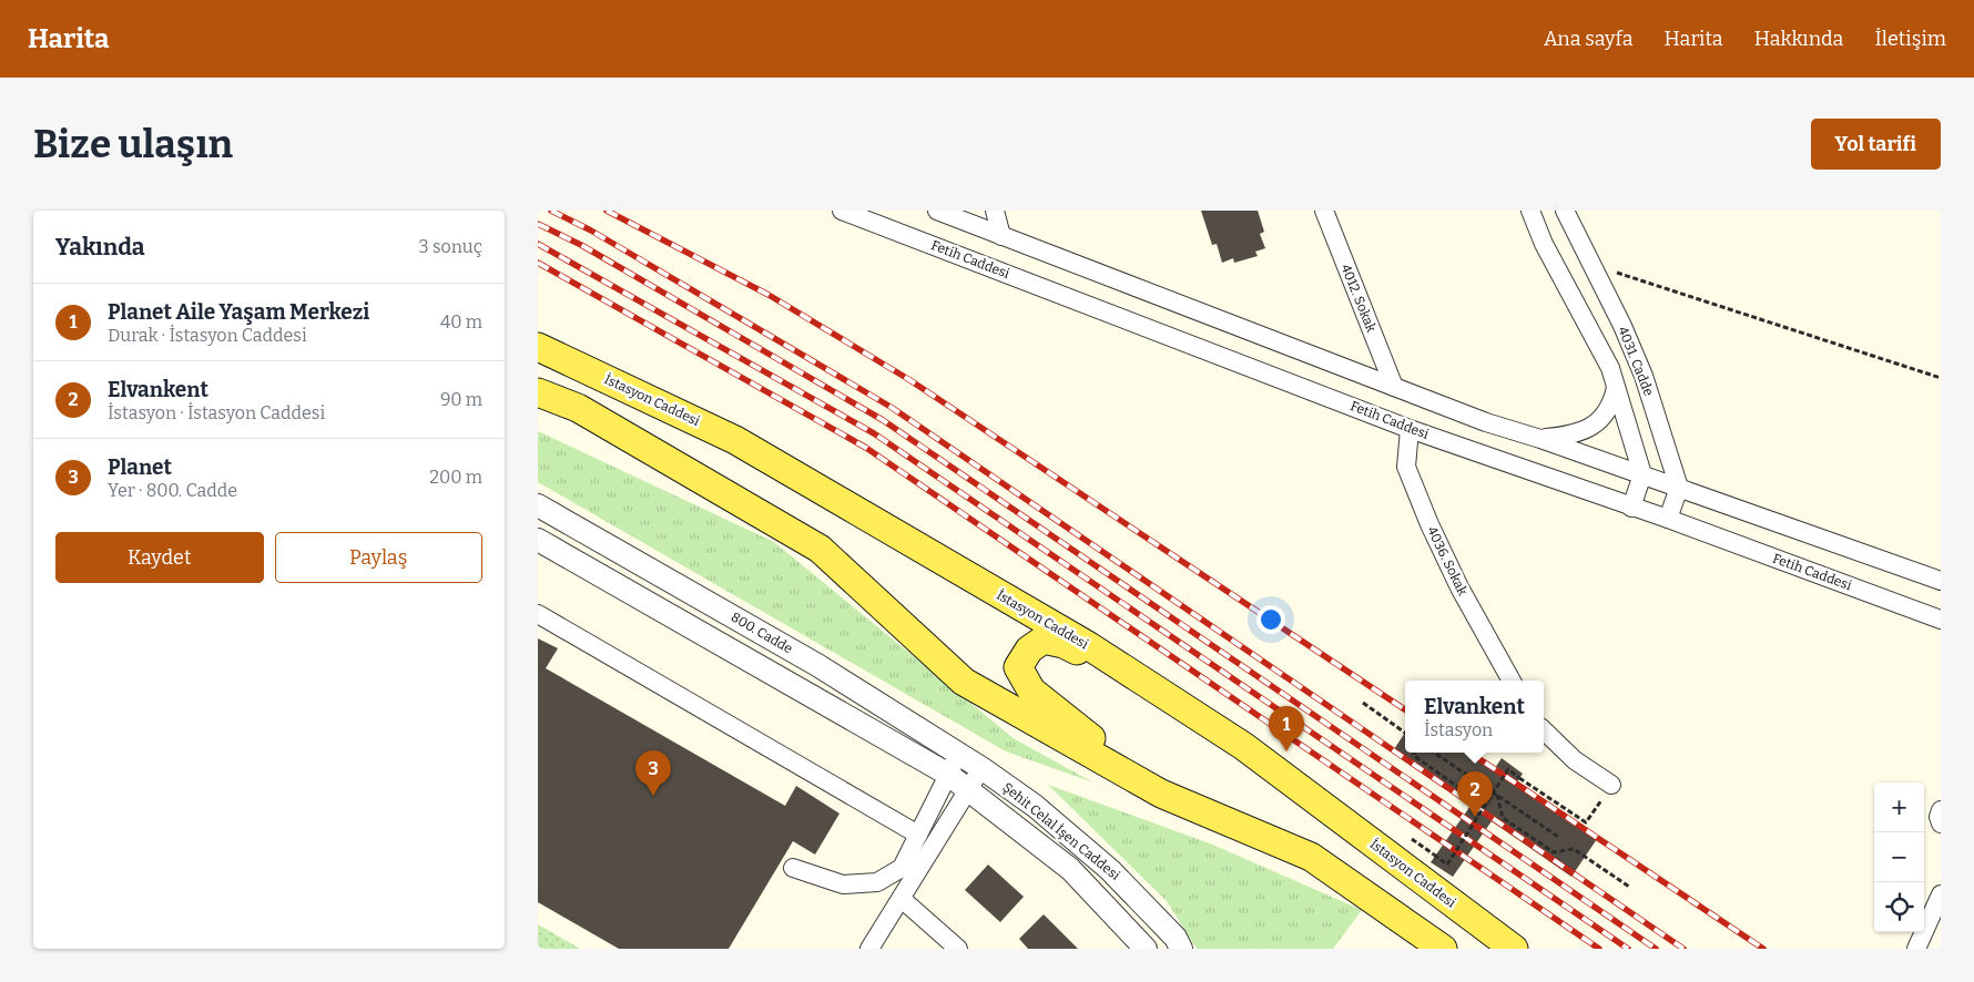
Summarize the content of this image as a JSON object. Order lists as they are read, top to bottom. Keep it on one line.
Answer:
{"streets":{"main road":["İstasyon Caddesi"],"street":["Fetih Caddesi","4012. Sokak","4031. Cadde","4036. Sokak","800. Cadde","Şehit Celal İşen Caddesi"]},"crossings":[["Fetih Caddesi","4036. Sokak"],["800. Cadde","Şehit Celal İşen Caddesi"]],"page":{"header":"Harita","nav":["Ana sayfa","Harita","Hakkında","İletişim"],"buttons":["Yol tarifi",["Kaydet","Paylaş"]],"title":"Bize ulaşın","heading":["Yakında","3 sonuç"],"list":[{"mark":"1","name":"Planet Aile Yaşam Merkezi","note":"Durak · İstasyon Caddesi","value":"40 m"},{"mark":"2","name":"Elvankent","note":"İstasyon · İstasyon Caddesi","value":"90 m"},{"mark":"3","name":"Planet","note":"Yer · 800. Cadde","value":"200 m"}],"popup":["Elvankent","İstasyon"],"pins":["1","3","2"],"map_buttons":["+","−"]}}
